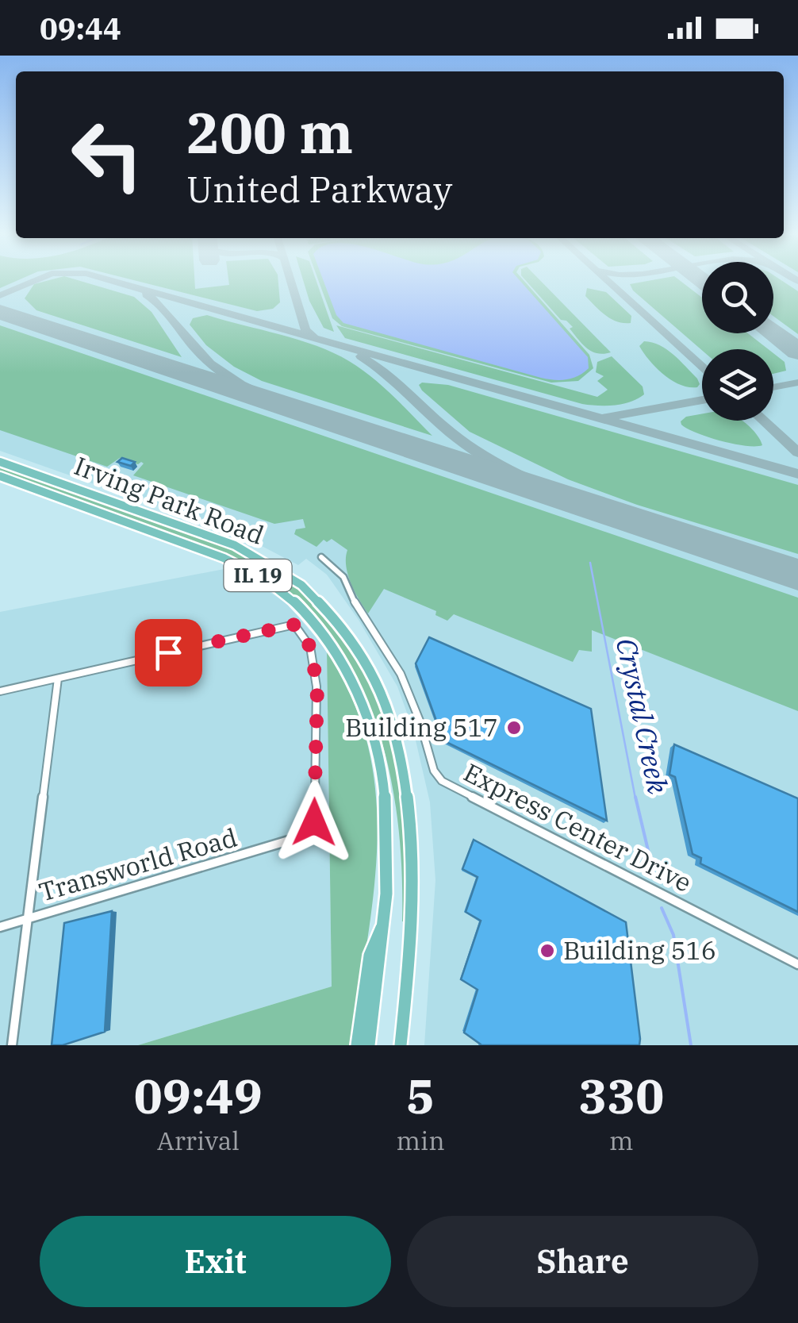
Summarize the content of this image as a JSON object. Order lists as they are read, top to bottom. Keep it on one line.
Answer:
{"streets":{"main road":["Irving Park Road","IL 19"],"street":["Express Center Drive","Transworld Road"]},"water":["Crystal Creek"],"places":["Building 517","Building 516"],"page":{"status":"09:44","turn":["200 m","United Parkway"],"eta":["09:49","Arrival","5","min","330","m"],"buttons":["Exit","Share"]}}
